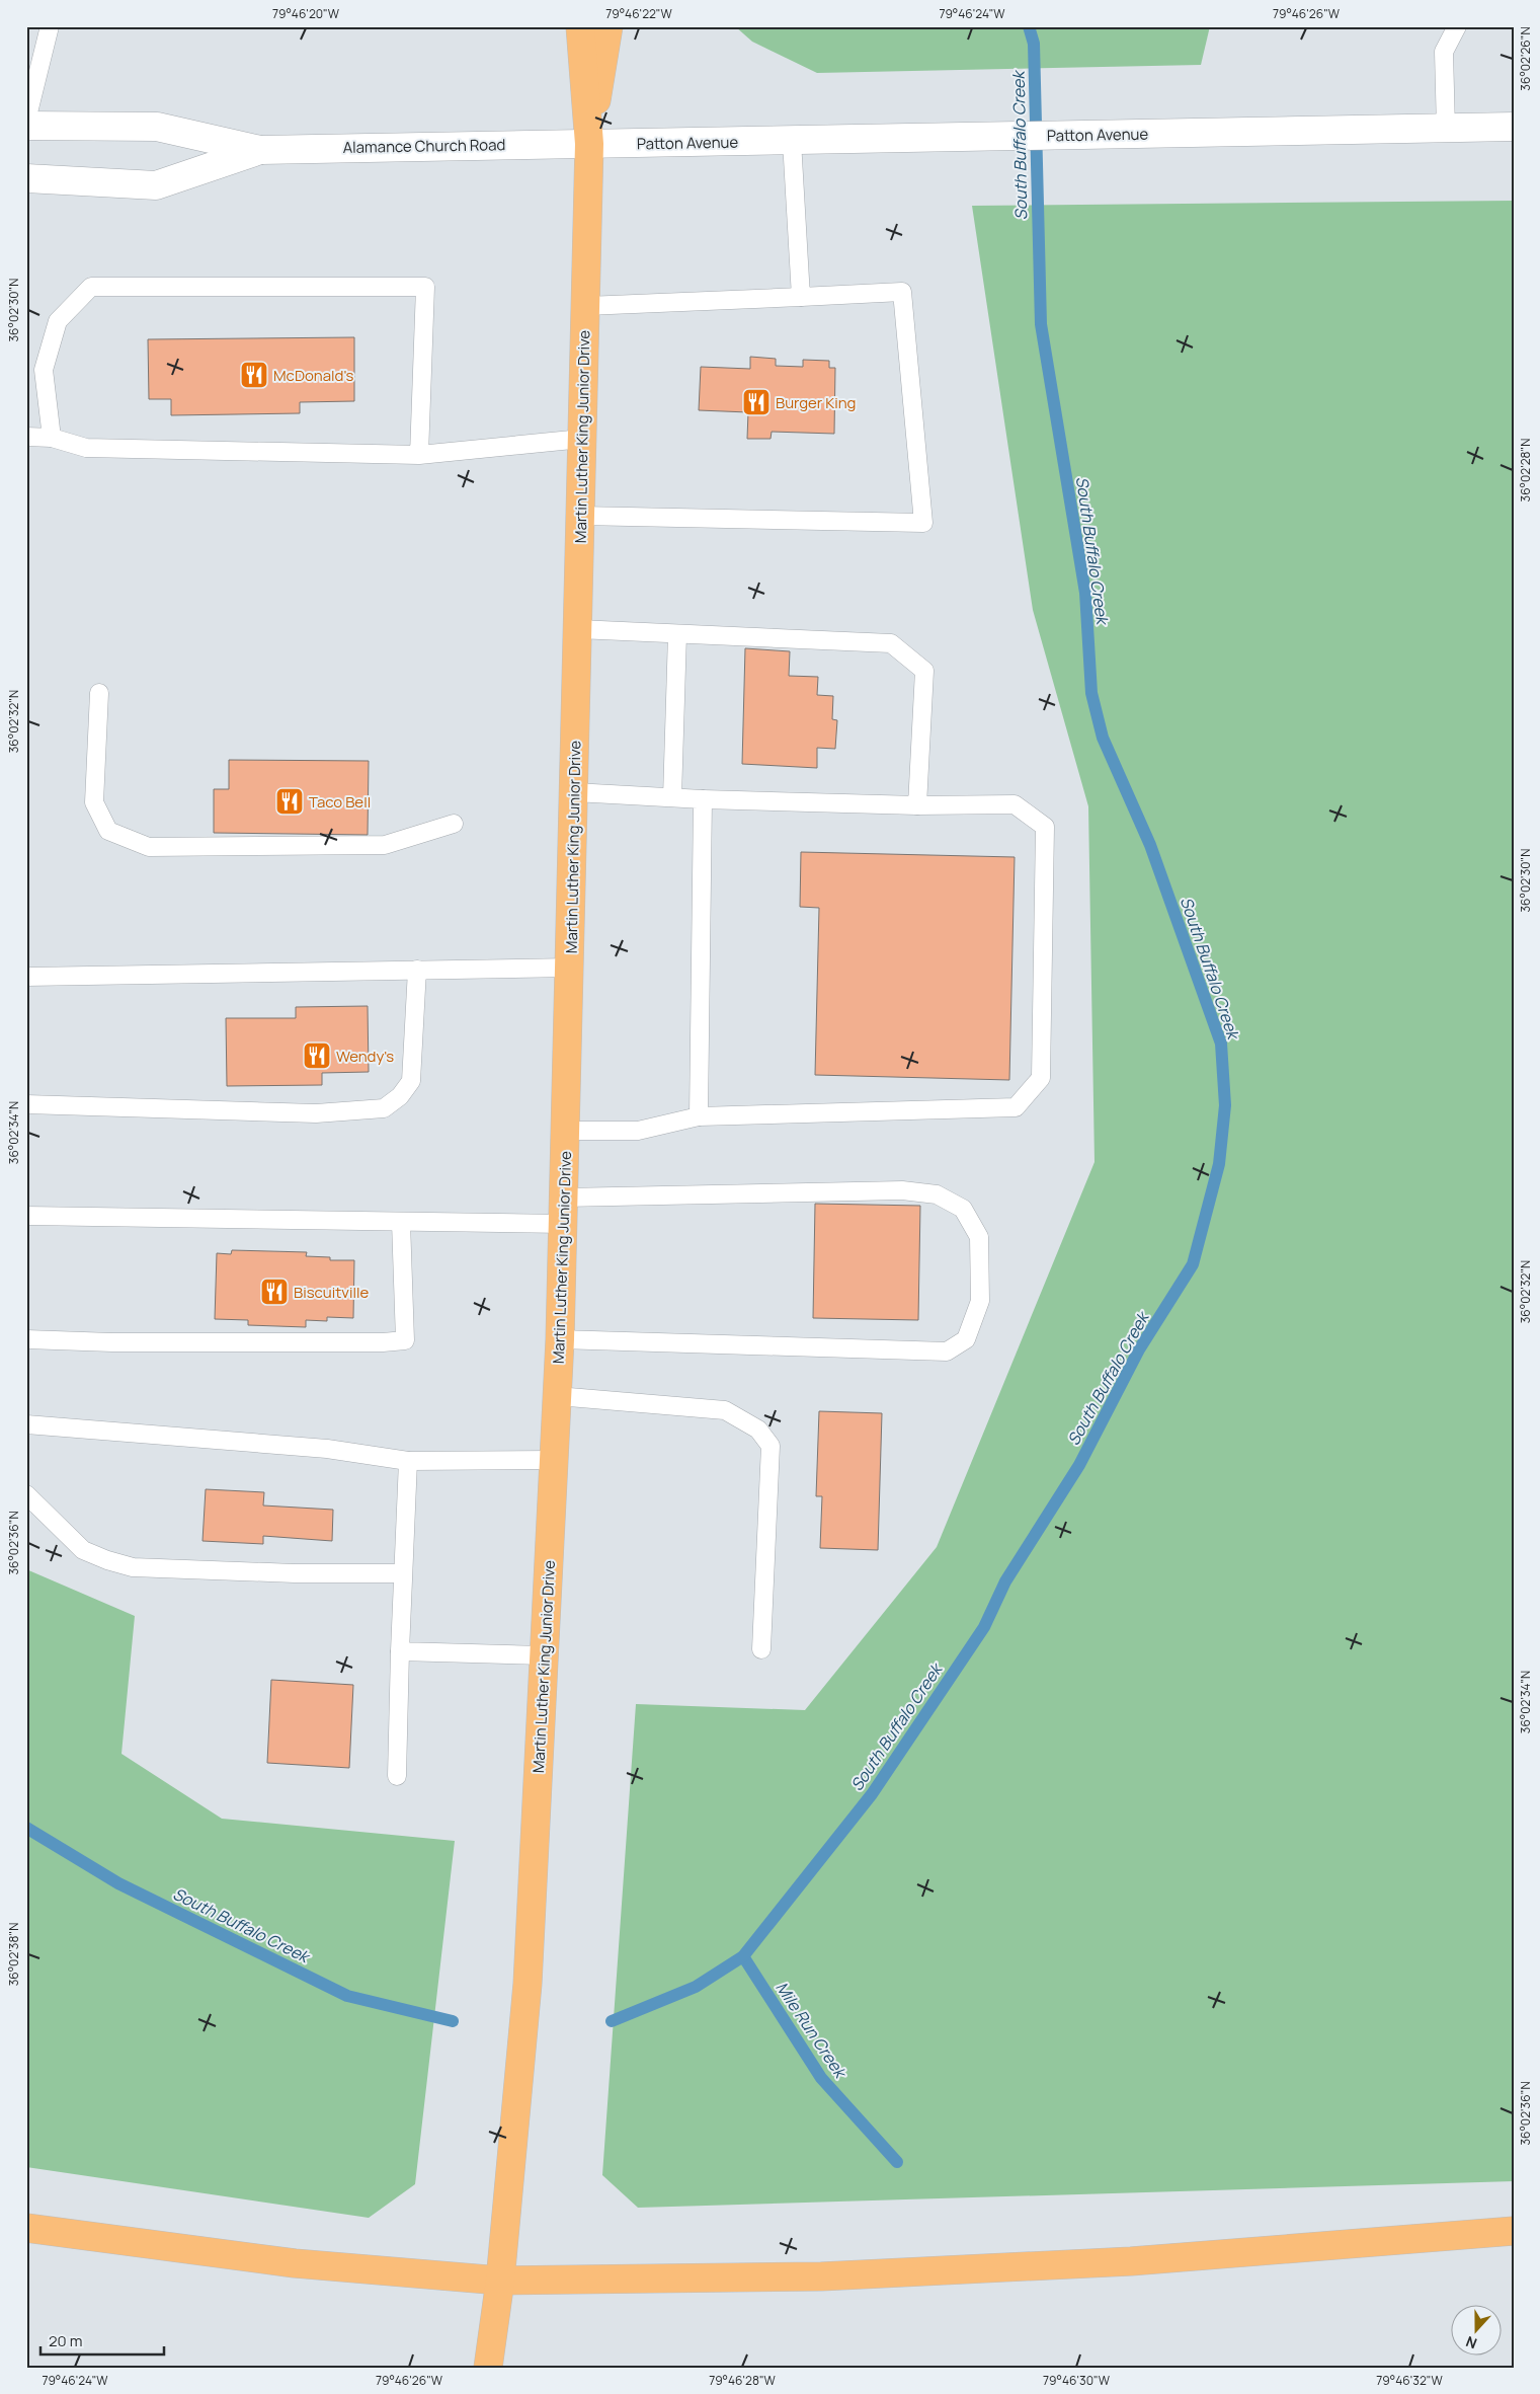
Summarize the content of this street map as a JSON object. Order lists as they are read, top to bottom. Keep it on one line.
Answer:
{"streets":{"highway":["Martin Luther King Junior Drive"],"street":["Patton Avenue","Alamance Church Road"]},"crossings":[["Patton Avenue","Alamance Church Road"],["Patton Avenue","Martin Luther King Junior Drive"],["Alamance Church Road","Martin Luther King Junior Drive"]],"water":["South Buffalo Creek","Mile Run Creek"],"places":{"restaurant":["McDonald's","Burger King","Taco Bell","Wendy's","Biscuitville"]},"scale_bar":"20 m","north":"bottom","coordinates":["79°46'20\"W","79°46'22\"W","79°46'24\"W","79°46'26\"W","36°02'26\"N","36°02'30\"N","36°02'28\"N","36°02'32\"N","36°02'34\"N","36°02'36\"N","36°02'38\"N","79°46'28\"W","79°46'30\"W","79°46'32\"W"]}
